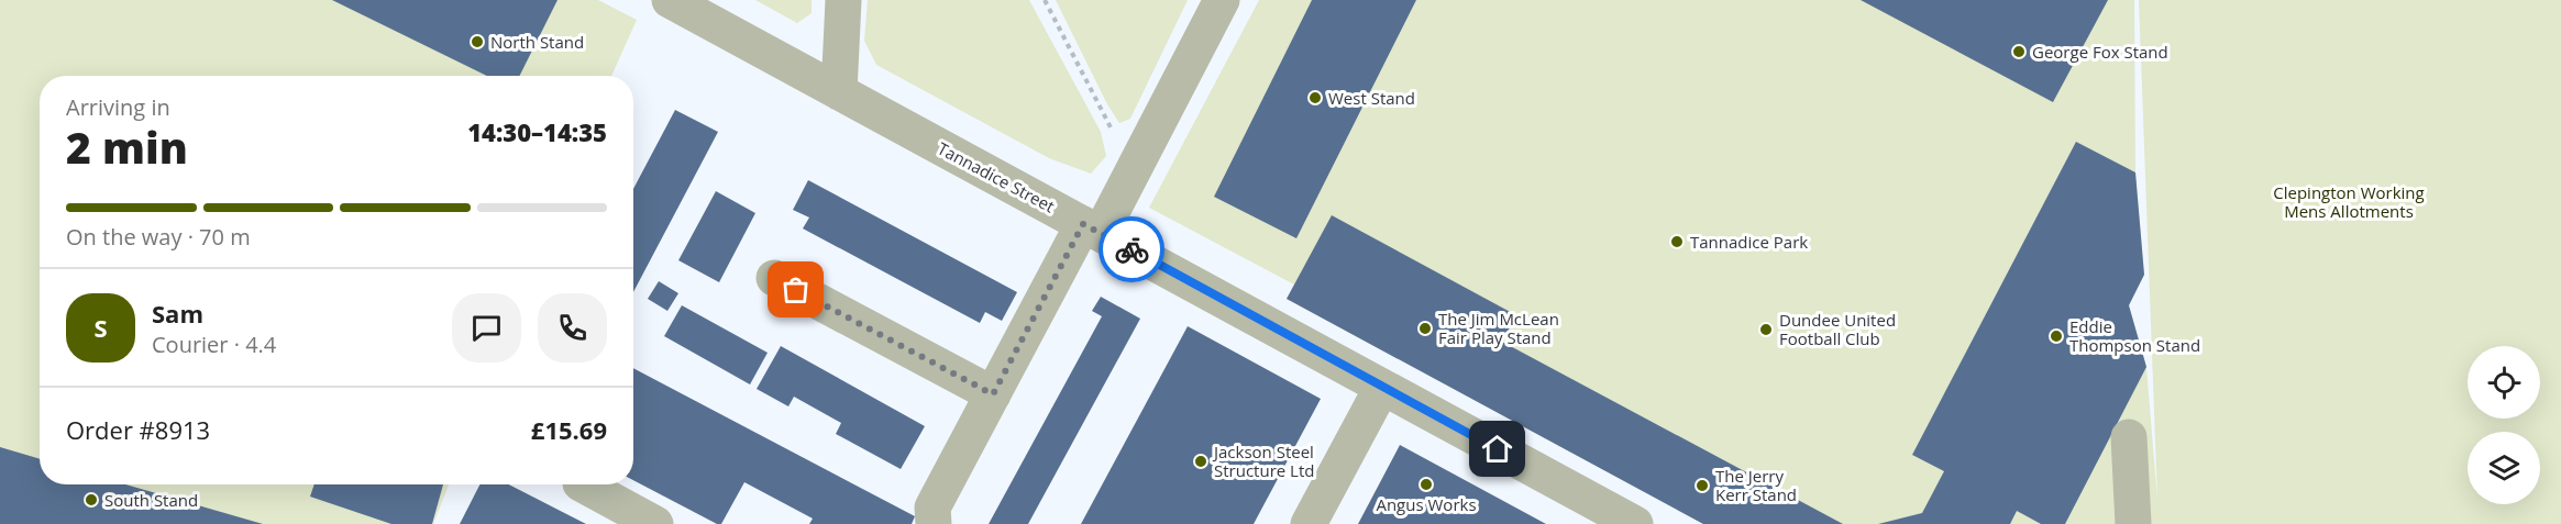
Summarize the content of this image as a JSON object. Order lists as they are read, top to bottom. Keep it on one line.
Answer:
{"streets":{"street":["Tannadice Street"]},"parks":["Clepington Working Mens Allotments"],"places":["North Stand","George Fox Stand","West Stand","Tannadice Park","The Jim McLean Fair Play Stand","Dundee United Football Club","Eddie Thompson Stand","Jackson Steel Structure Ltd","Angus Works","The Jerry Kerr Stand","South Stand"],"page":{"heading":["2 min","Arriving in","14:30–14:35"],"panel":["Sam","Courier · 4.4","Order #8913","£15.69"],"bar":"On the way · 70 m","round":"S"}}
